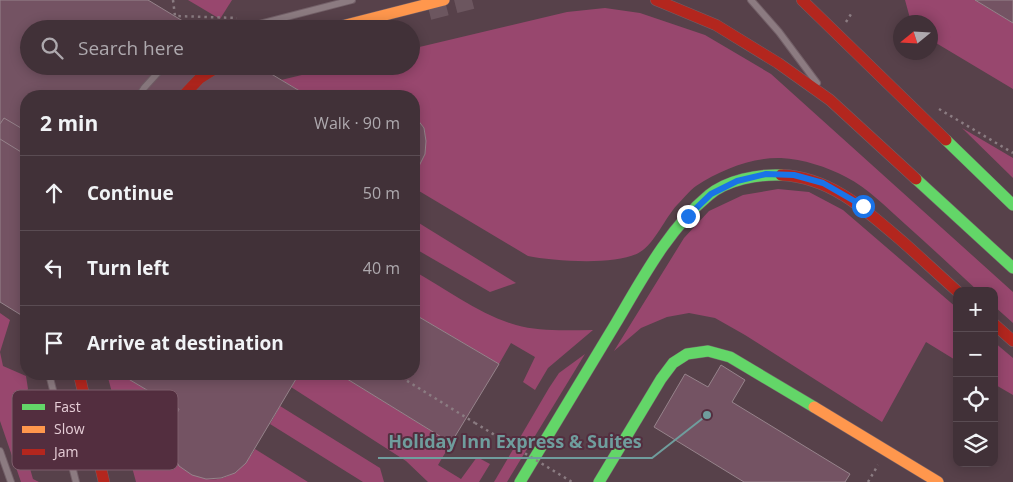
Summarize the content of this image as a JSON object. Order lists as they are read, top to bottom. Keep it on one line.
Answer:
{"places":["Holiday Inn Express & Suites"],"legend":["Fast","Slow","Jam"],"north":"left","page":{"search":"Search here","heading":["2 min","Walk · 90 m"],"list":[["Continue","50 m"],["Turn left","40 m"],"Arrive at destination"],"map_buttons":["+","−"]}}
